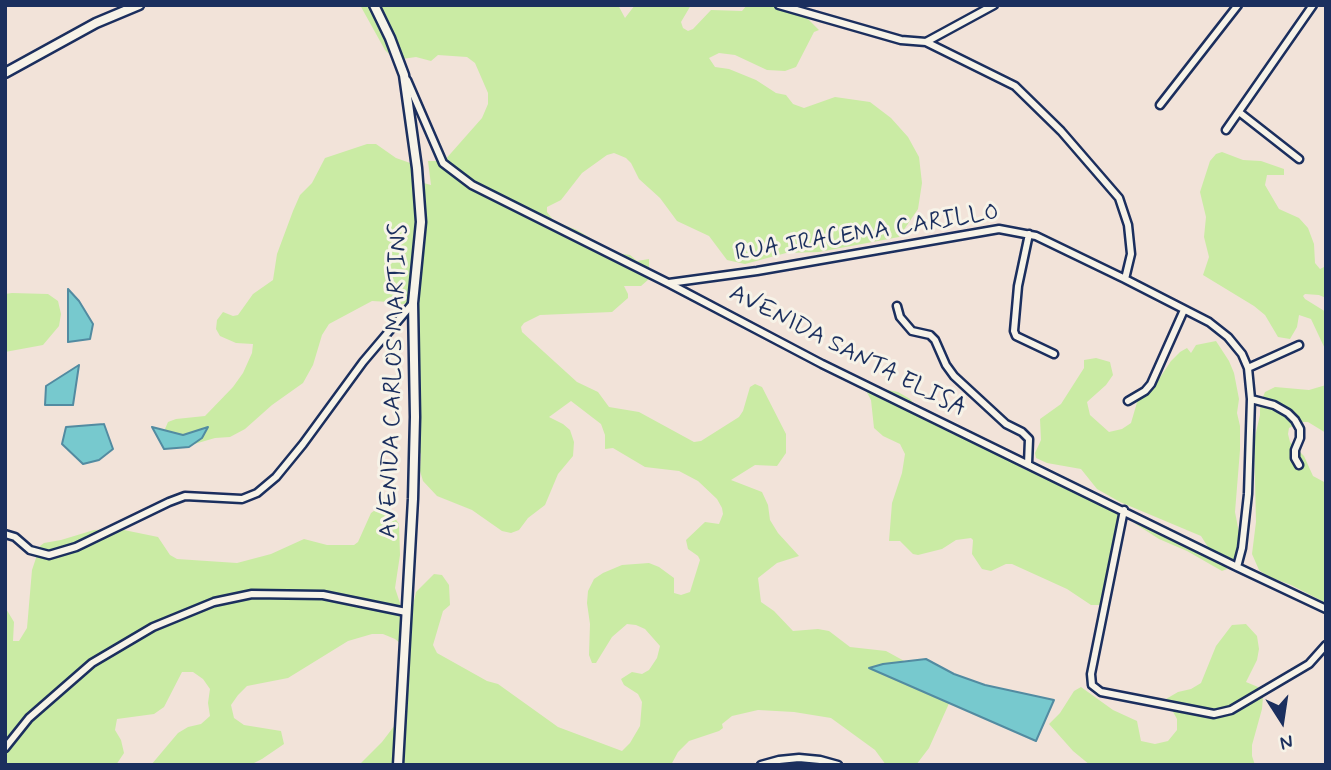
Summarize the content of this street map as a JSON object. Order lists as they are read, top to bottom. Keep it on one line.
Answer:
{"streets":{"street":["RUA IRACEMA CARILLO","AVENIDA SANTA ELISA","AVENIDA CARLOS MARTINS"]},"crossings":[["RUA IRACEMA CARILLO","AVENIDA SANTA ELISA"],["AVENIDA SANTA ELISA","AVENIDA CARLOS MARTINS"]],"north":"bottom"}
